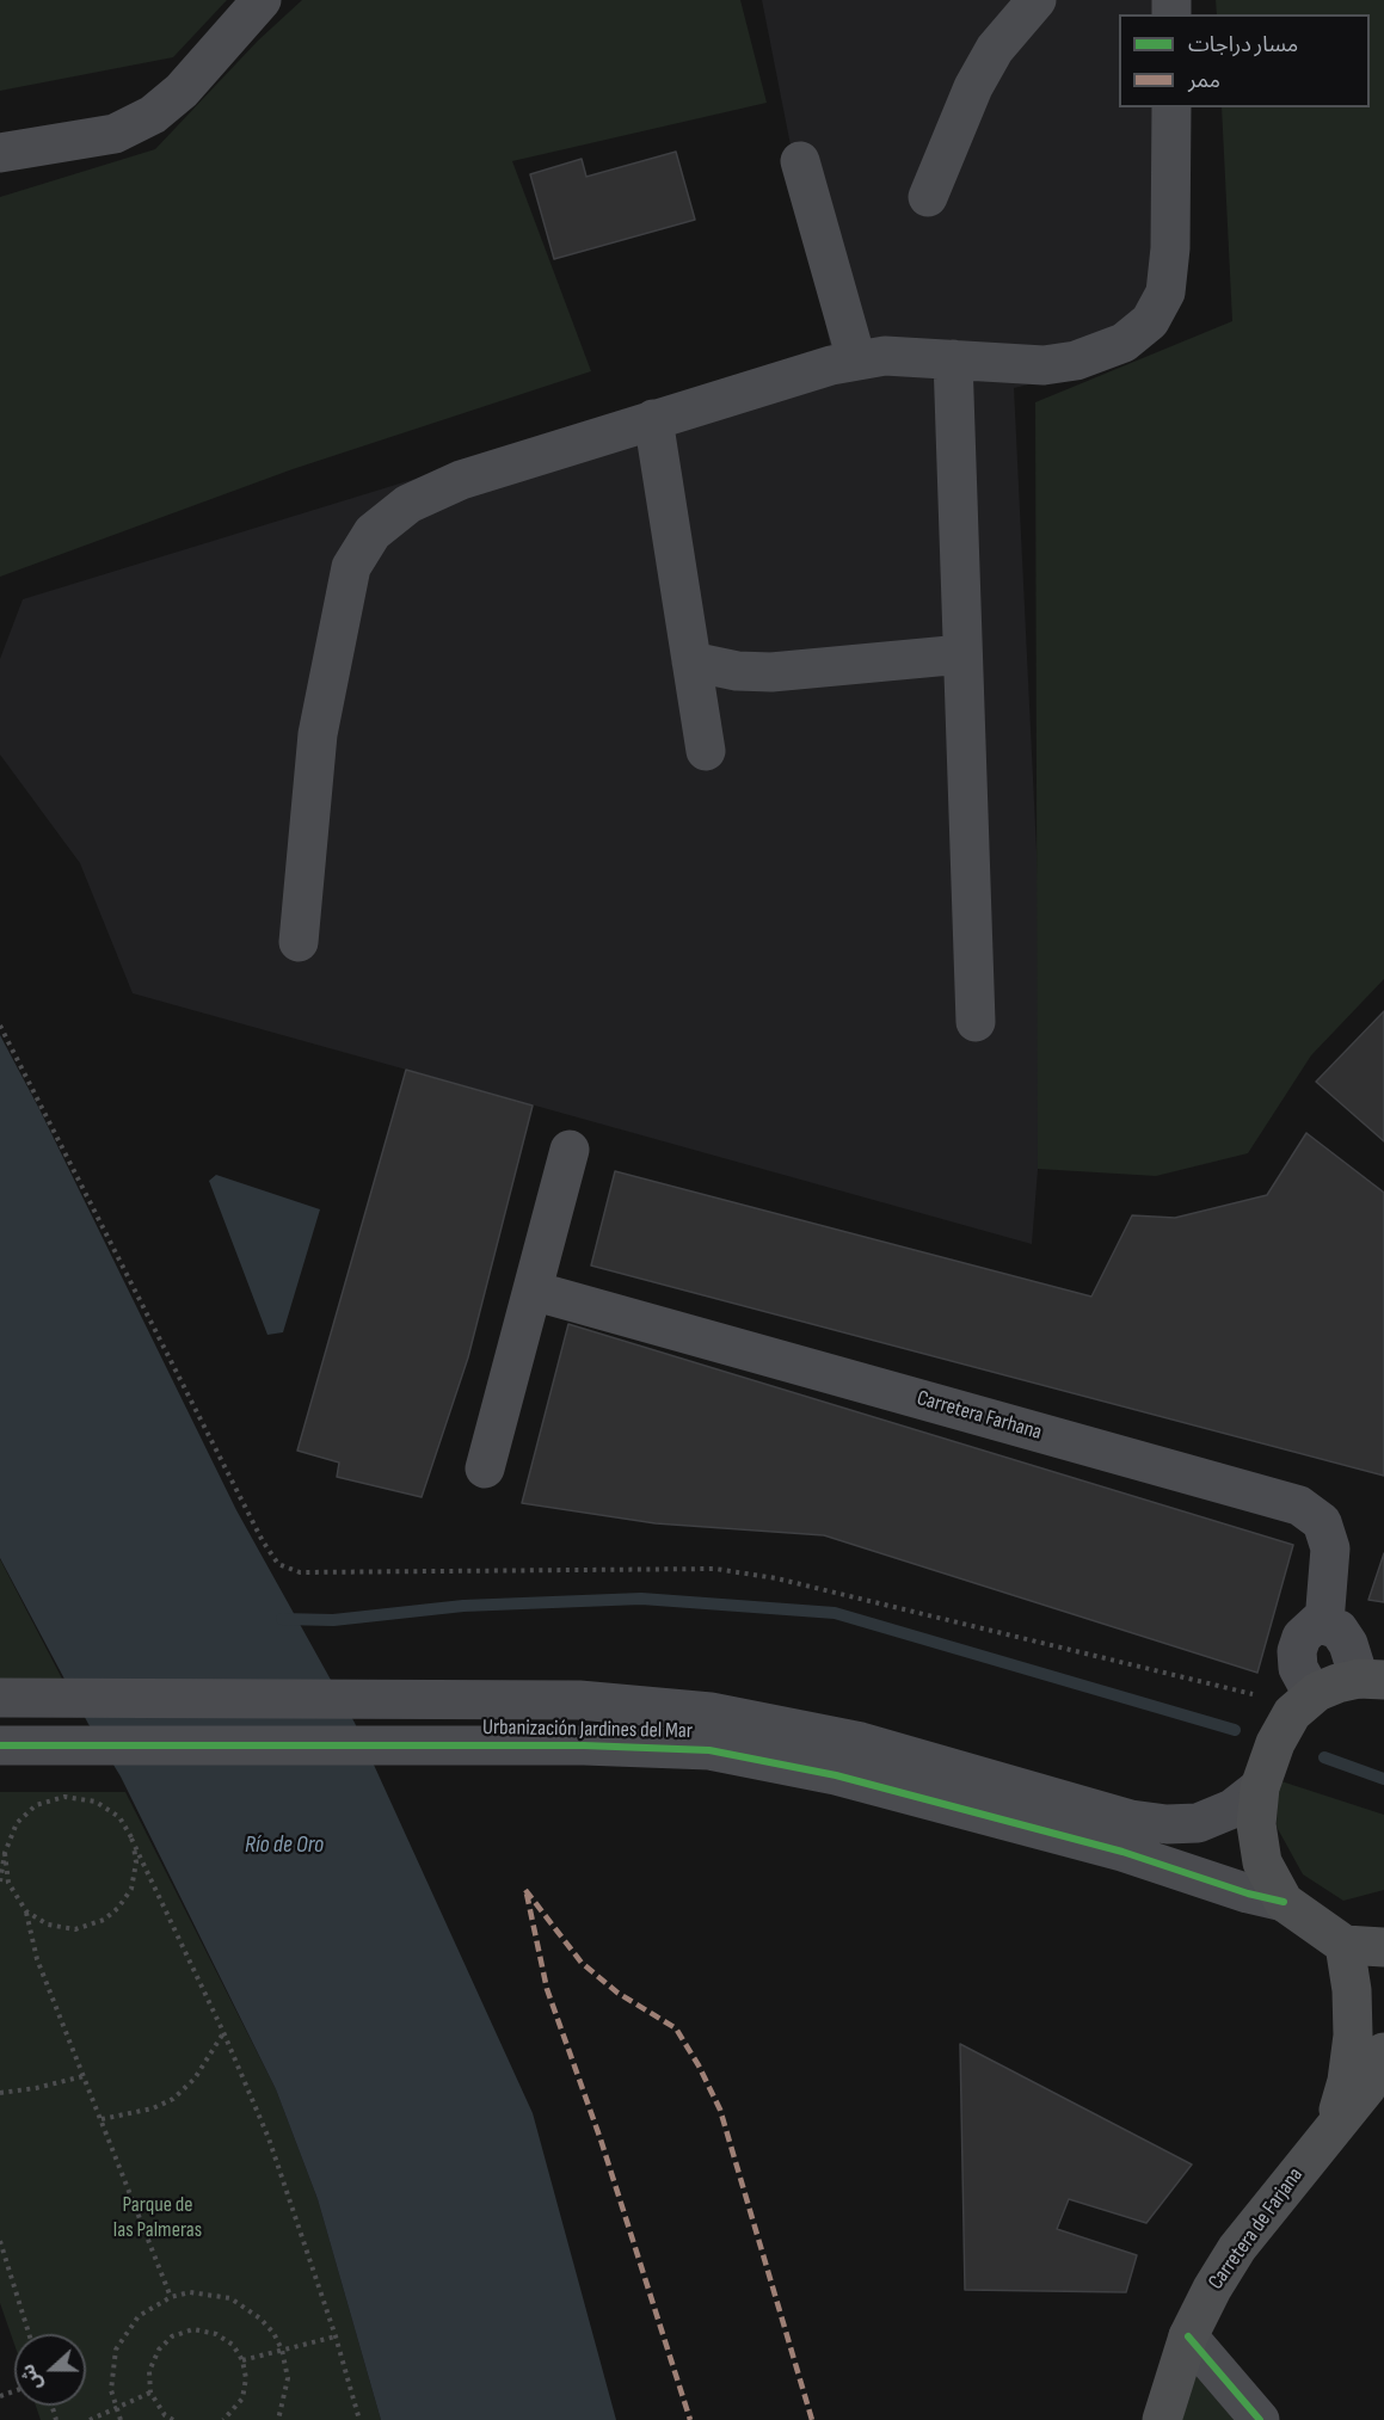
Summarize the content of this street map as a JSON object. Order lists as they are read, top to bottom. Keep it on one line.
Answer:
{"streets":{"main road":["Carretera de Farjana"],"street":["Carretera Farhana","Urbanización Jardines del Mar"]},"water":["Río de Oro"],"parks":["Parque de las Palmeras"],"legend":["مسار دراجات","ممر"],"north":"left"}
